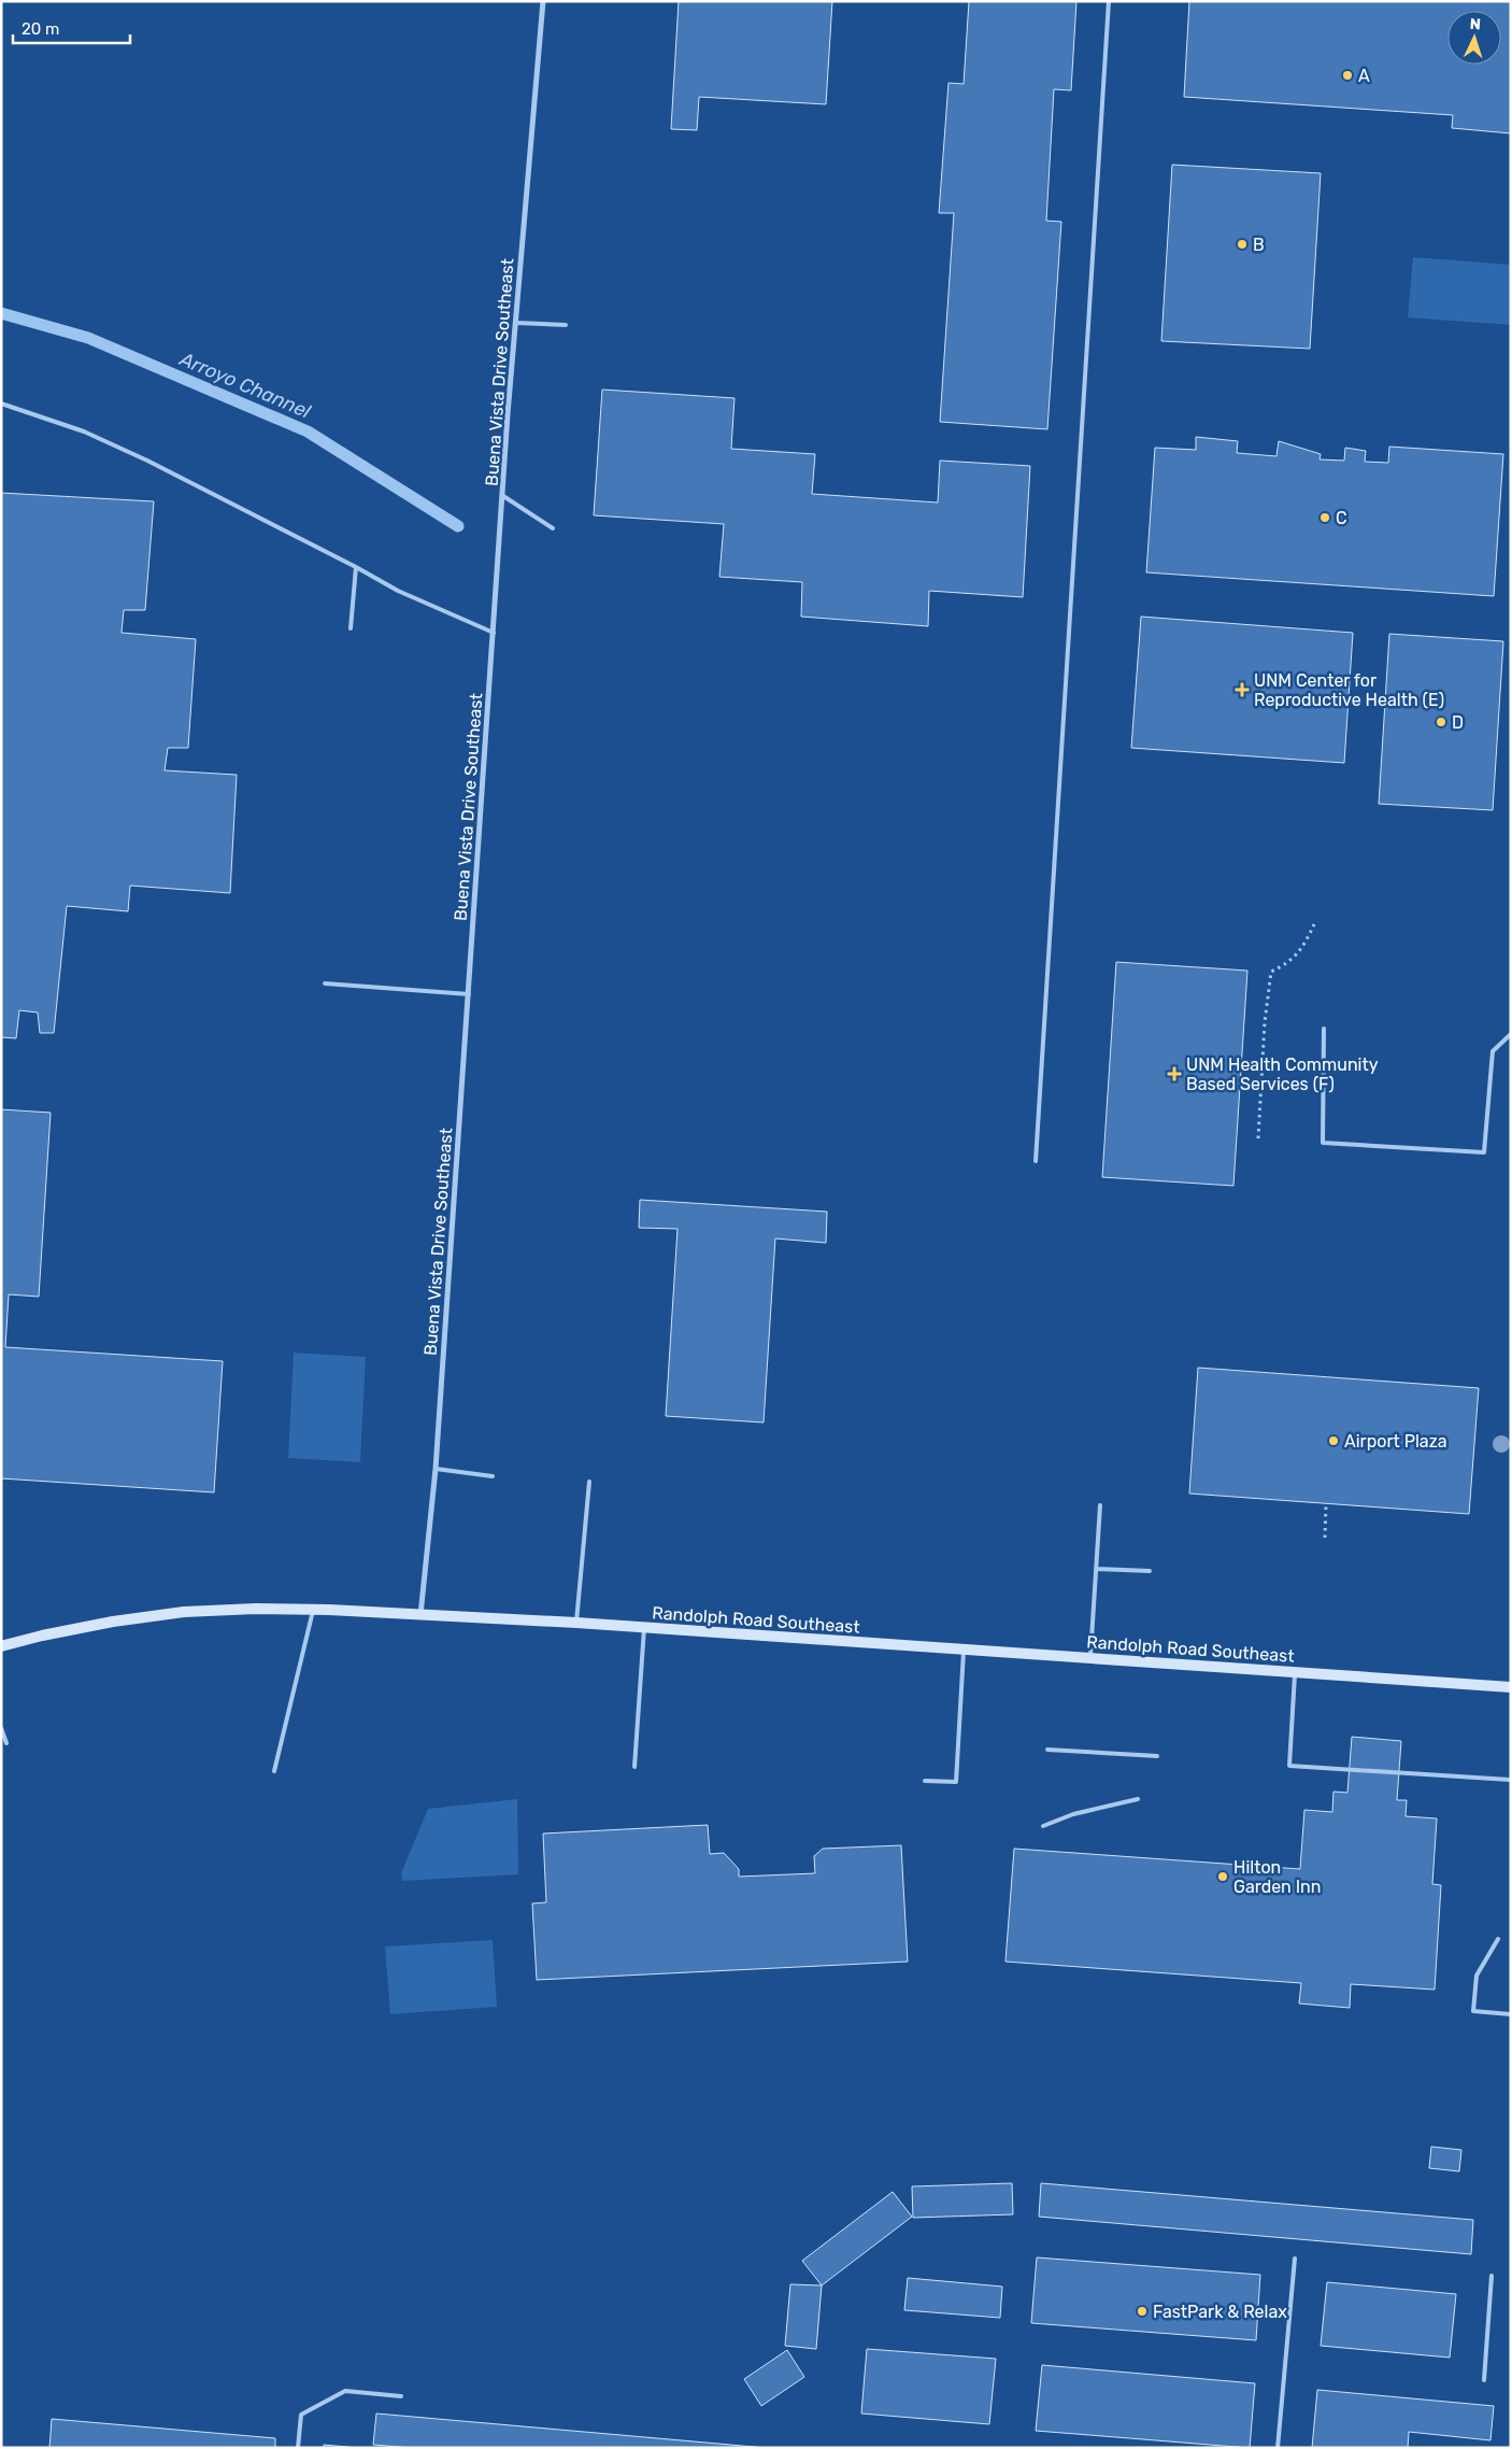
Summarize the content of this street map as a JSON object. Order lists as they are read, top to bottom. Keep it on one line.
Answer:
{"streets":{"main road":["Randolph Road Southeast"],"street":["Buena Vista Drive Southeast"]},"crossings":[["Buena Vista Drive Southeast","Randolph Road Southeast"]],"water":["Arroyo Channel"],"places":{"other":["A","B","C","D","Airport Plaza","Hilton Garden Inn","FastPark & Relax"],"health":["UNM Center for Reproductive Health (E)","UNM Health Community Based Services (F)"]},"scale_bar":"20 m","north":"top"}
